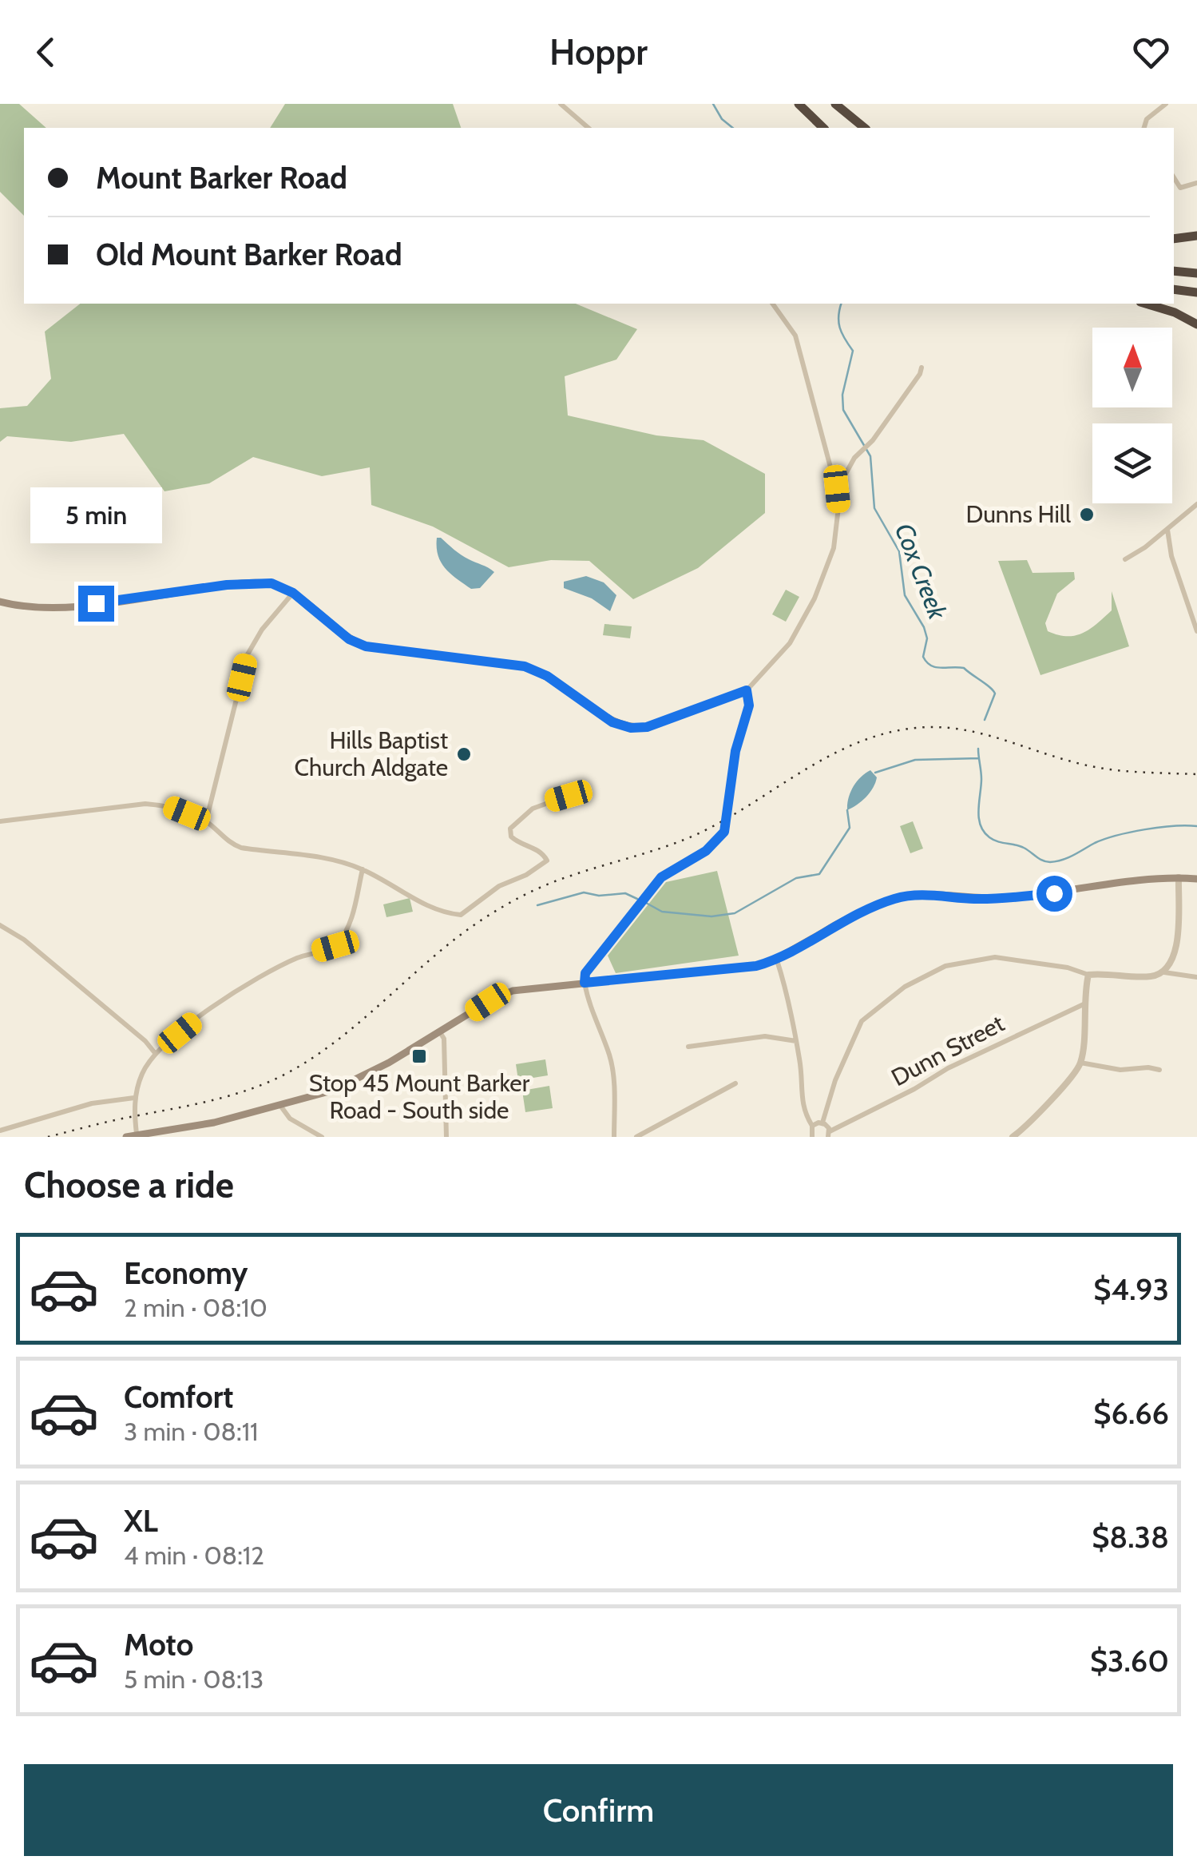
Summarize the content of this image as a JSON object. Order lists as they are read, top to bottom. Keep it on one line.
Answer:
{"streets":{"street":["Dunn Street"]},"water":["Cox Creek"],"places":{"other":["Dunns Hill","Hills Baptist Church Aldgate"],"transit":["Stop 45 Mount Barker Road - South side"]},"north":"top","page":{"header":"Hoppr","banner":["Mount Barker Road","Old Mount Barker Road"],"bubble":"5 min","heading":"Choose a ride","list":[{"name":"Economy","note":"2 min · 08:10","value":"$4.93"},{"name":"Comfort","note":"3 min · 08:11","value":"$6.66"},{"name":"XL","note":"4 min · 08:12","value":"$8.38"},{"name":"Moto","note":"5 min · 08:13","value":"$3.60"}],"buttons":"Confirm"}}
